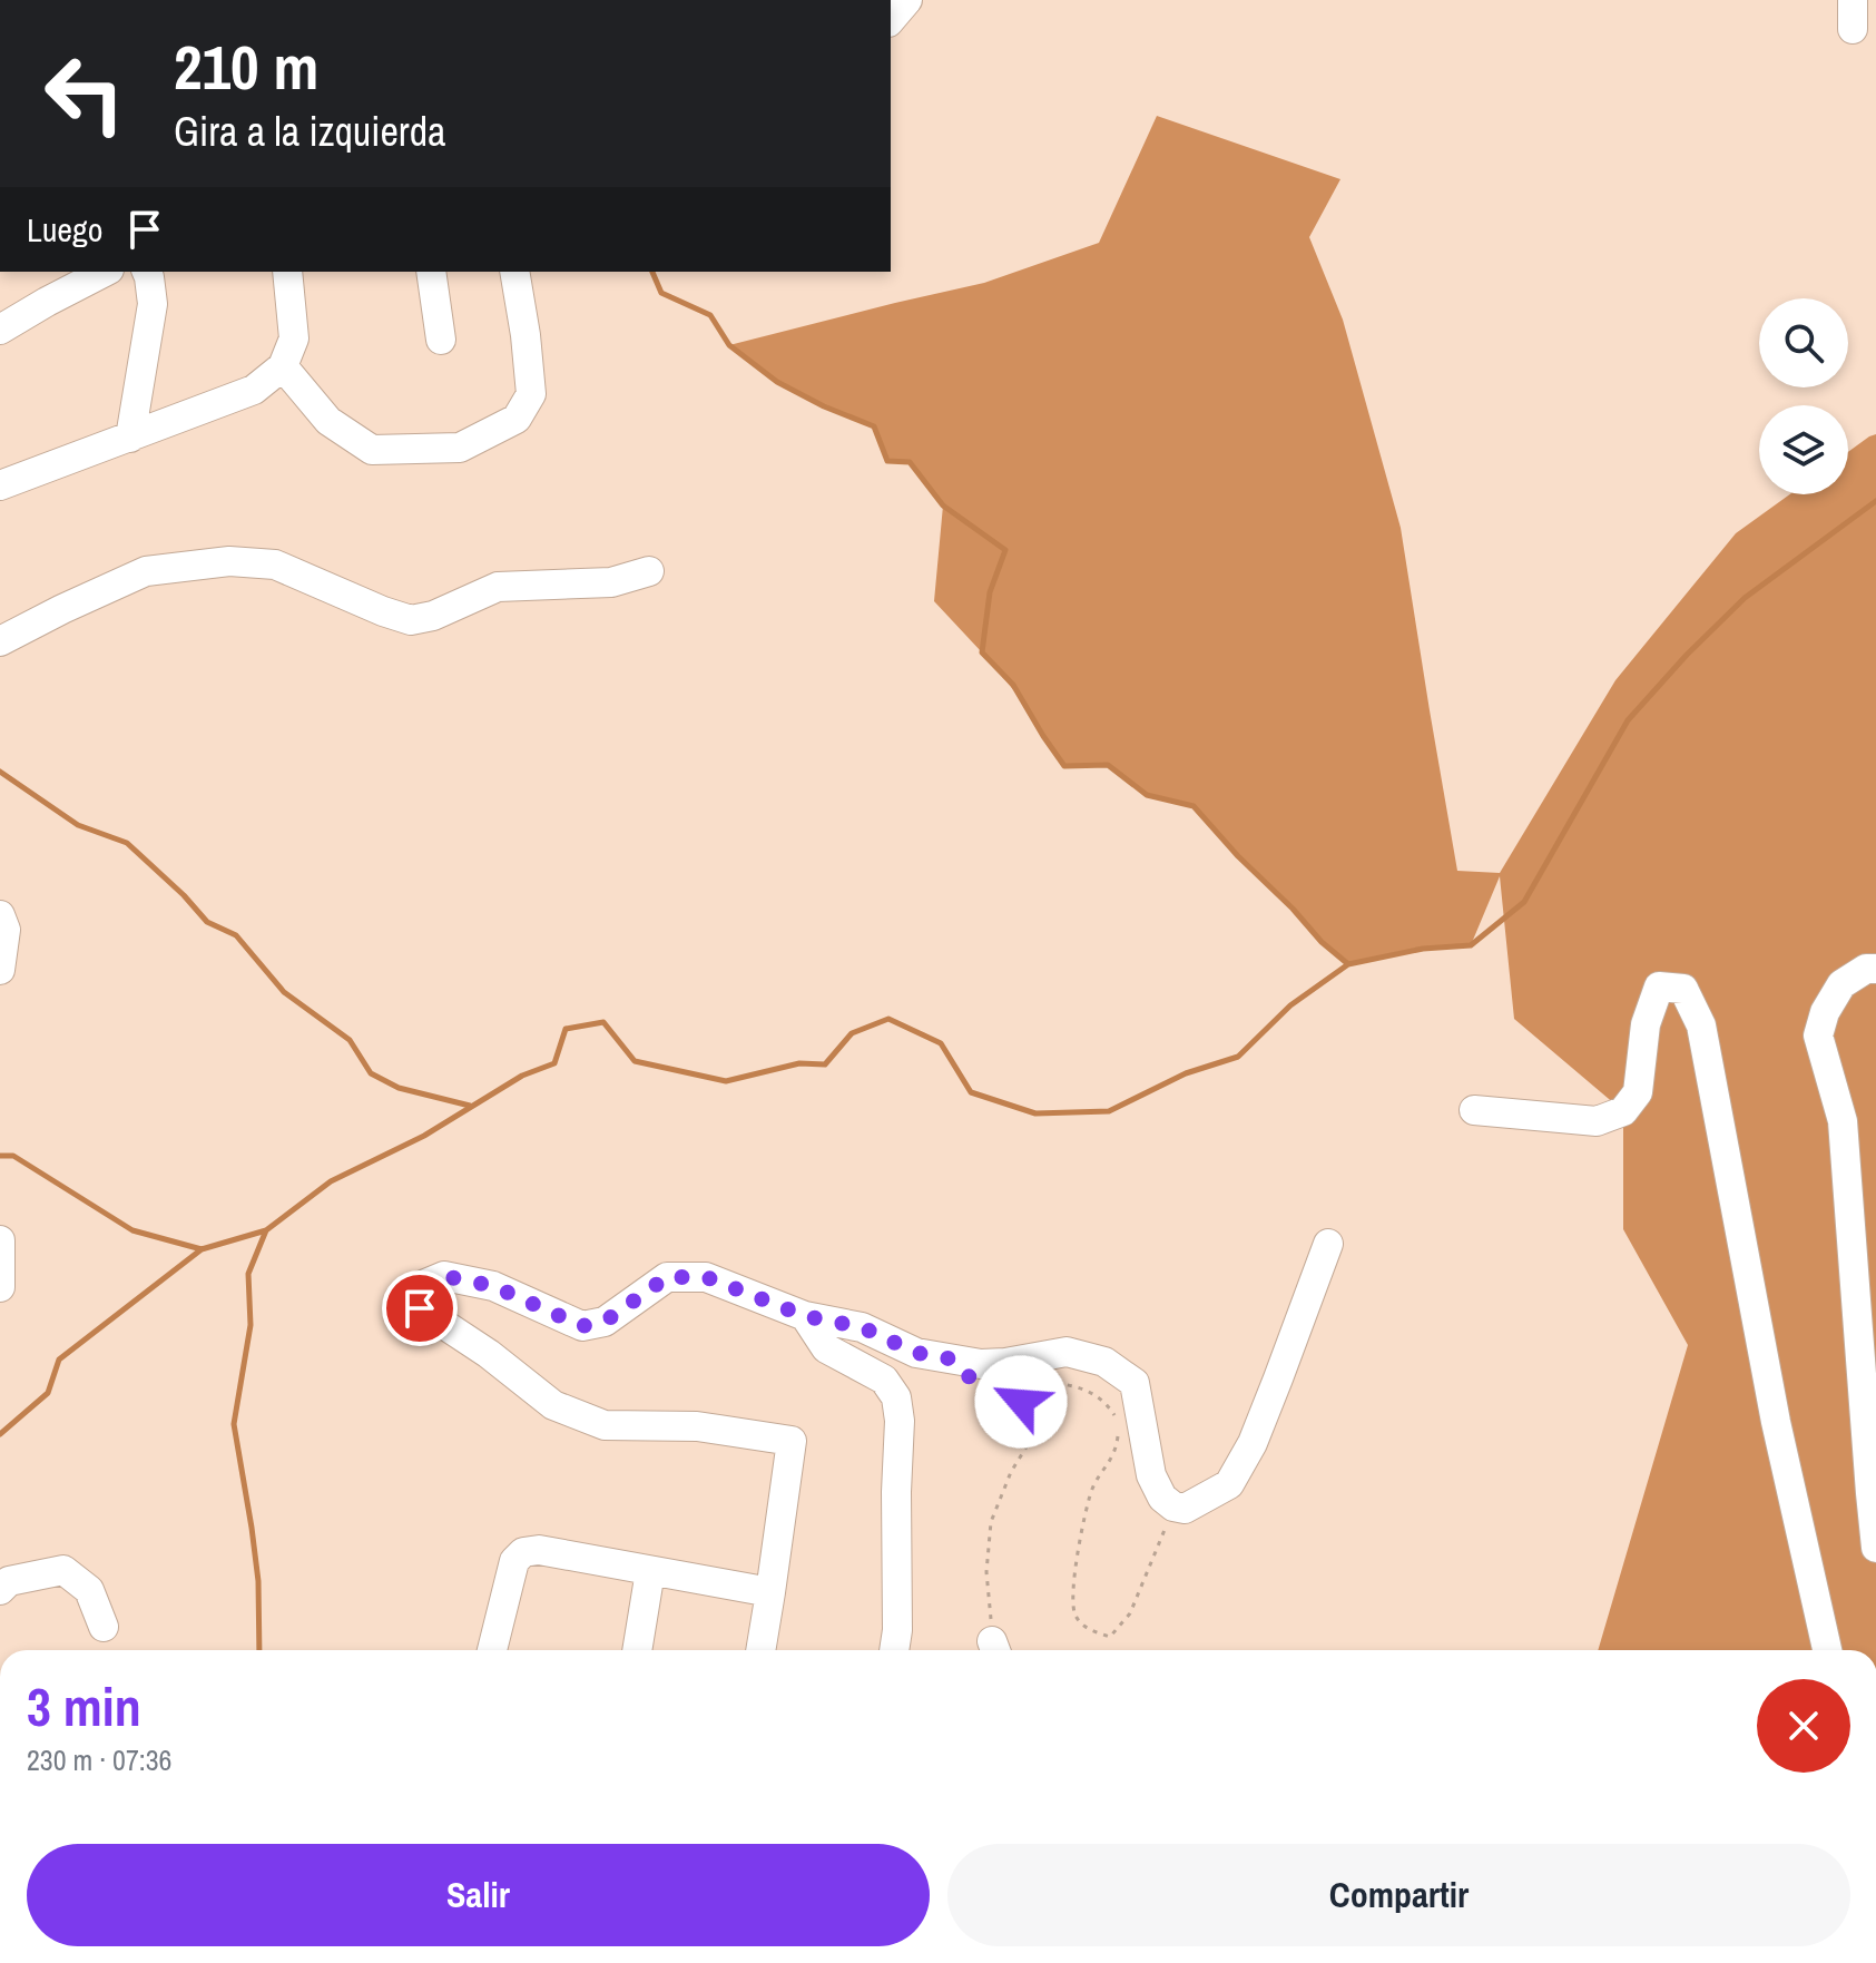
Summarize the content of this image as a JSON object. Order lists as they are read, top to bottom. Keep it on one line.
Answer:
{"page":{"turn":["210 m","Gira a la izquierda"],"then":"Luego","heading":["3 min","230 m · 07:36"],"buttons":["Salir","Compartir"]}}
